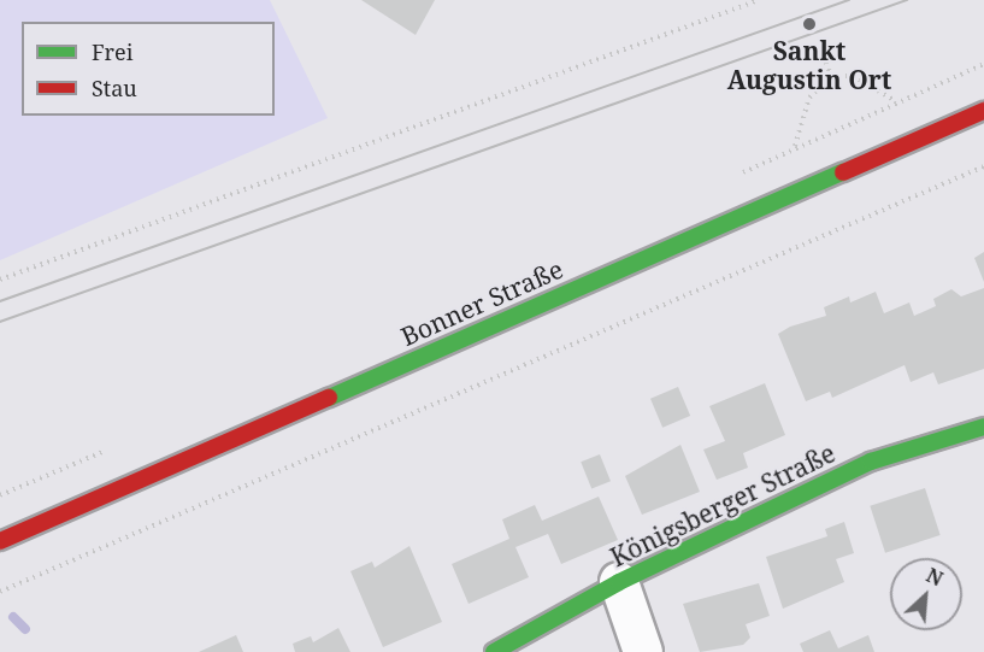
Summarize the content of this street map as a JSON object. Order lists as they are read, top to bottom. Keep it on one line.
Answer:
{"streets":{"main road":["Bonner Straße","Königsberger Straße"]},"places":["Sankt Augustin Ort"],"legend":["Frei","Stau"],"north":"top right"}
